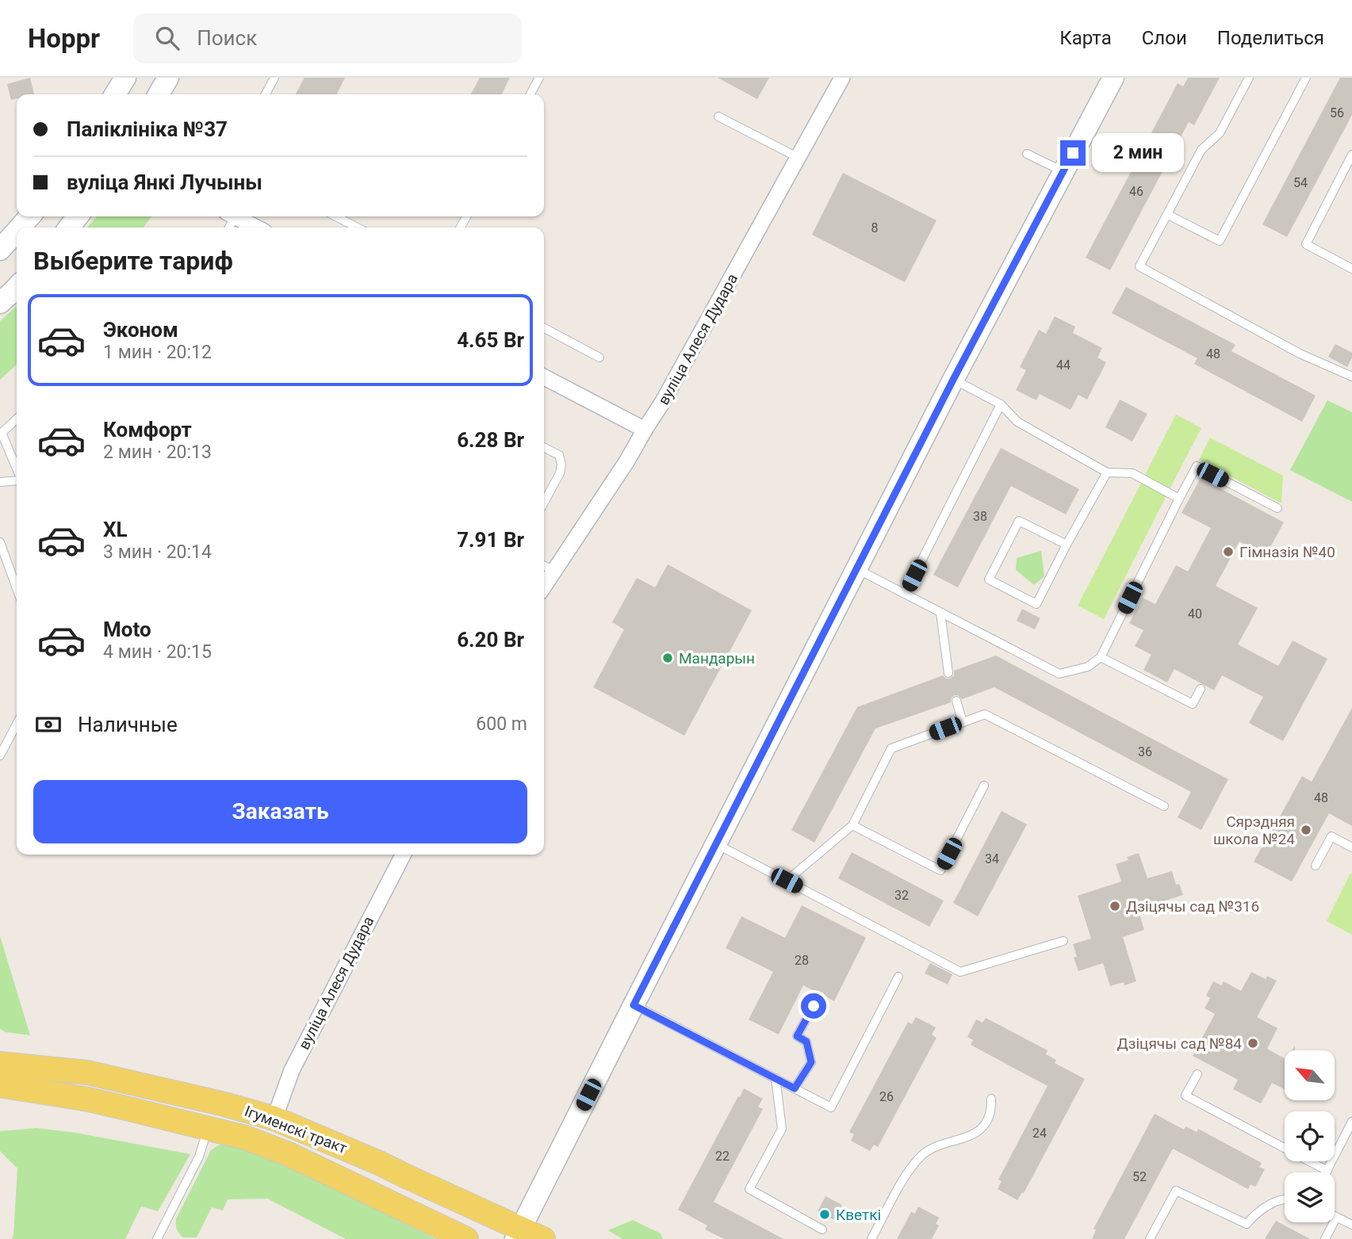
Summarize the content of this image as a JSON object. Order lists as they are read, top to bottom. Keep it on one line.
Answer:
{"streets":{"main road":["Ігуменскі тракт"],"street":["вуліца Алеся Дудара"]},"crossings":[["вуліца Алеся Дудара","Ігуменскі тракт"]],"places":["Гімназія №40","Мандарын","Сярэдняя школа №24","Дзіцячы сад №316","Дзіцячы сад №84","Кветкі"],"house_numbers":["56","54","46","8","48","44","38","40","36","48","34","32","28","26","24","22","52"],"north":"top left","page":{"header":"Hoppr","search":"Поиск","nav":["Карта","Слои","Поделиться"],"banner":["Паліклініка №37","вуліца Янкі Лучыны"],"bubble":"2 мин","heading":"Выберите тариф","list":[{"name":"Эконом","note":"1 мин · 20:12","value":"4.65 Br"},{"name":"Комфорт","note":"2 мин · 20:13","value":"6.28 Br"},{"name":"XL","note":"3 мин · 20:14","value":"7.91 Br"},{"name":"Moto","note":"4 мин · 20:15","value":"6.20 Br"}],"pay":["Наличные","600 m"],"buttons":"Заказать"}}
